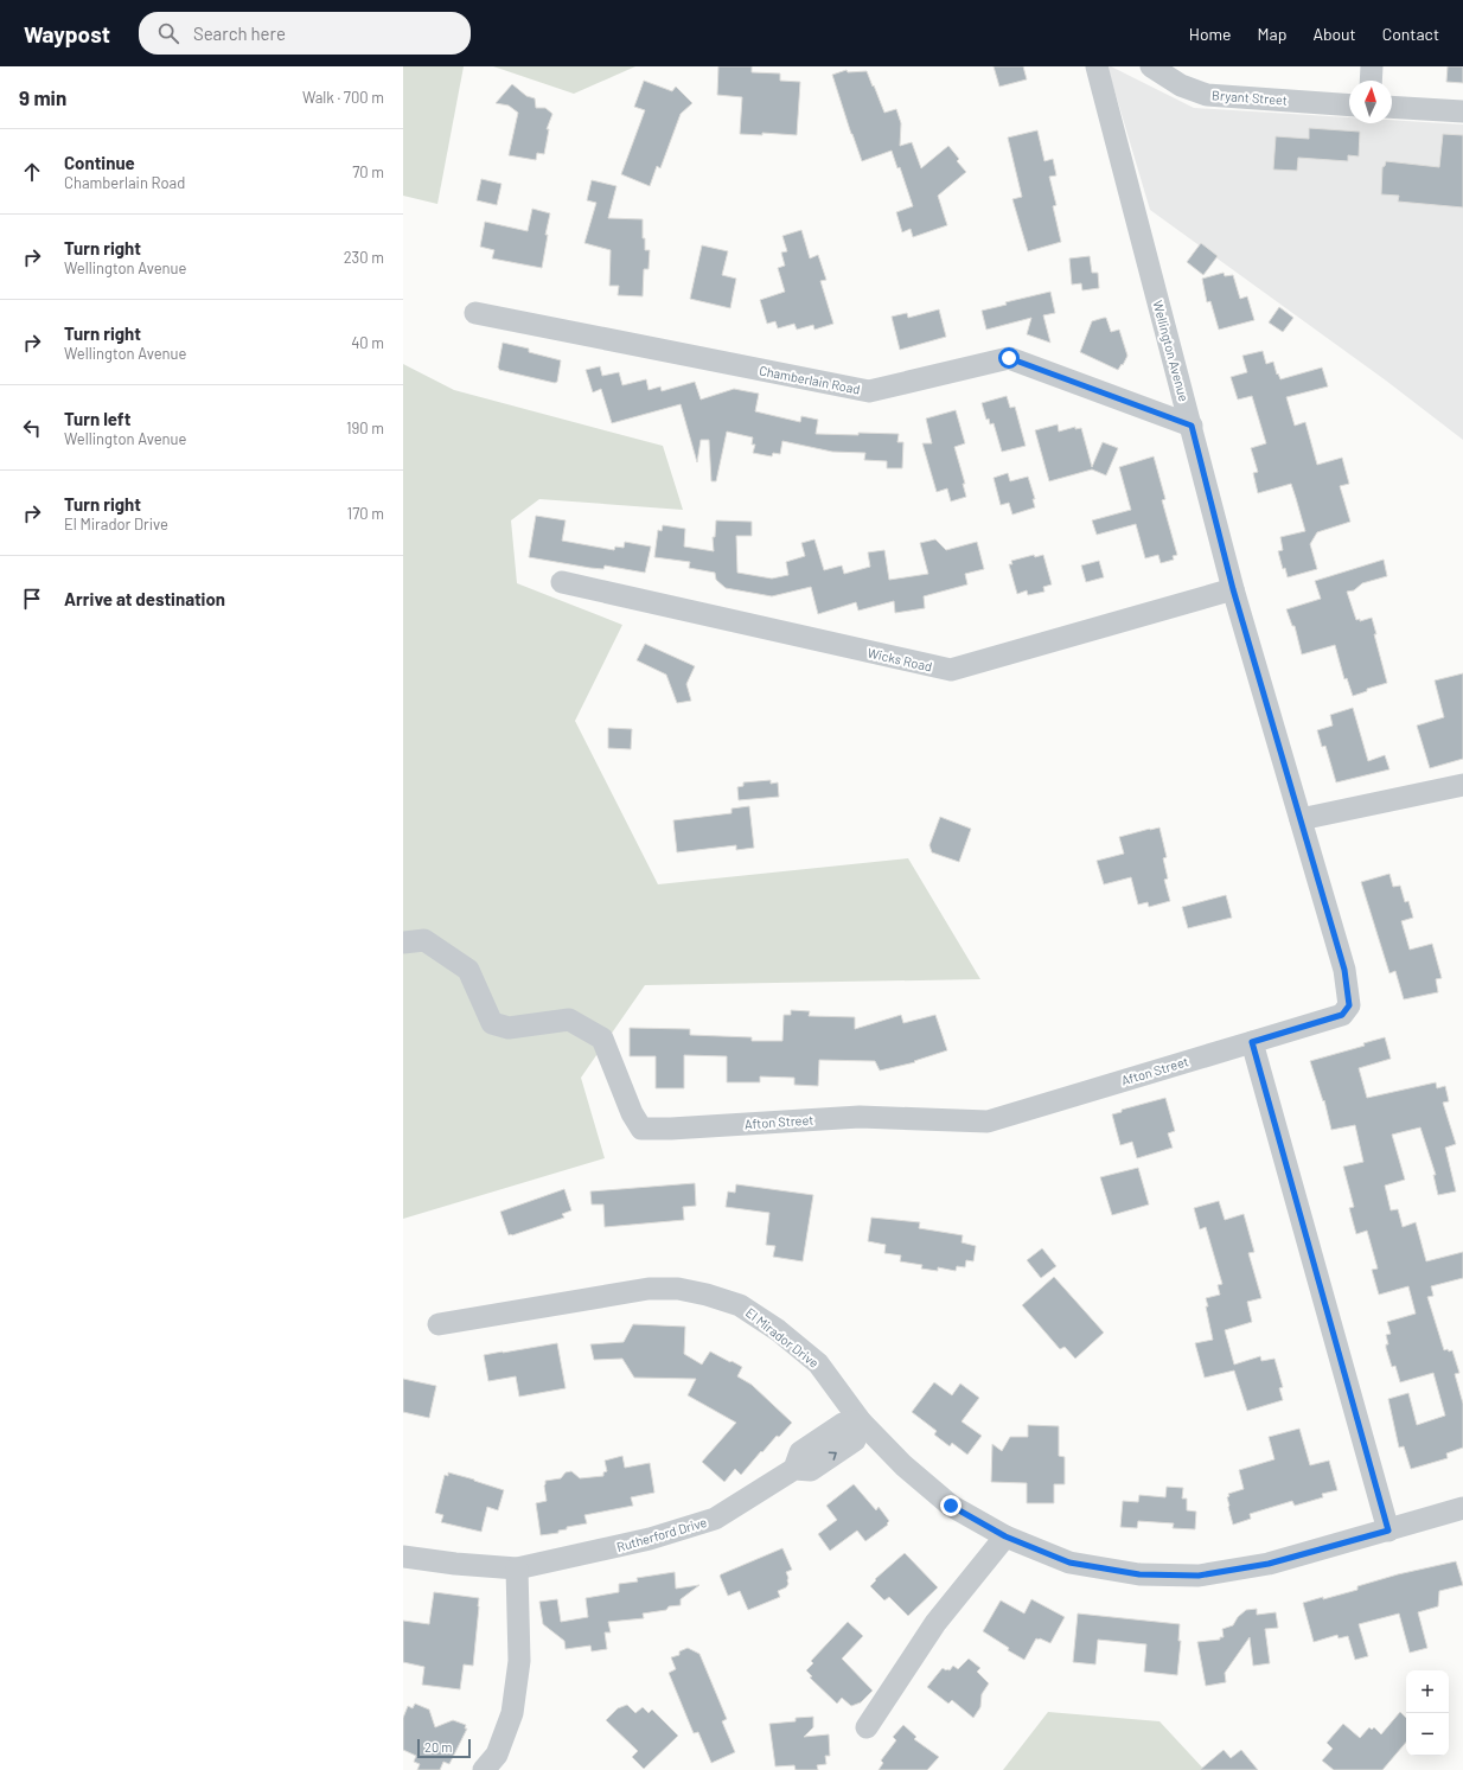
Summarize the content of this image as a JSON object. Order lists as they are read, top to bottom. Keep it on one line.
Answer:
{"streets":{"street":["Bryant Street","Wellington Avenue","Chamberlain Road","Wicks Road","Afton Street","El Mirador Drive","Rutherford Drive"]},"crossings":[["Wellington Avenue","Chamberlain Road"],["Wellington Avenue","Wicks Road"],["Wellington Avenue","Afton Street"],["El Mirador Drive","Rutherford Drive"]],"scale_bar":"20 m","north":"top","page":{"header":"Waypost","search":"Search here","nav":["Home","Map","About","Contact"],"heading":["9 min","Walk · 700 m"],"list":[["Continue","Chamberlain Road","70 m"],["Turn right","Wellington Avenue","230 m"],["Turn right","Wellington Avenue","40 m"],["Turn left","Wellington Avenue","190 m"],["Turn right","El Mirador Drive","170 m"],"Arrive at destination"],"map_buttons":["+","−"],"scale":"20 m"}}
